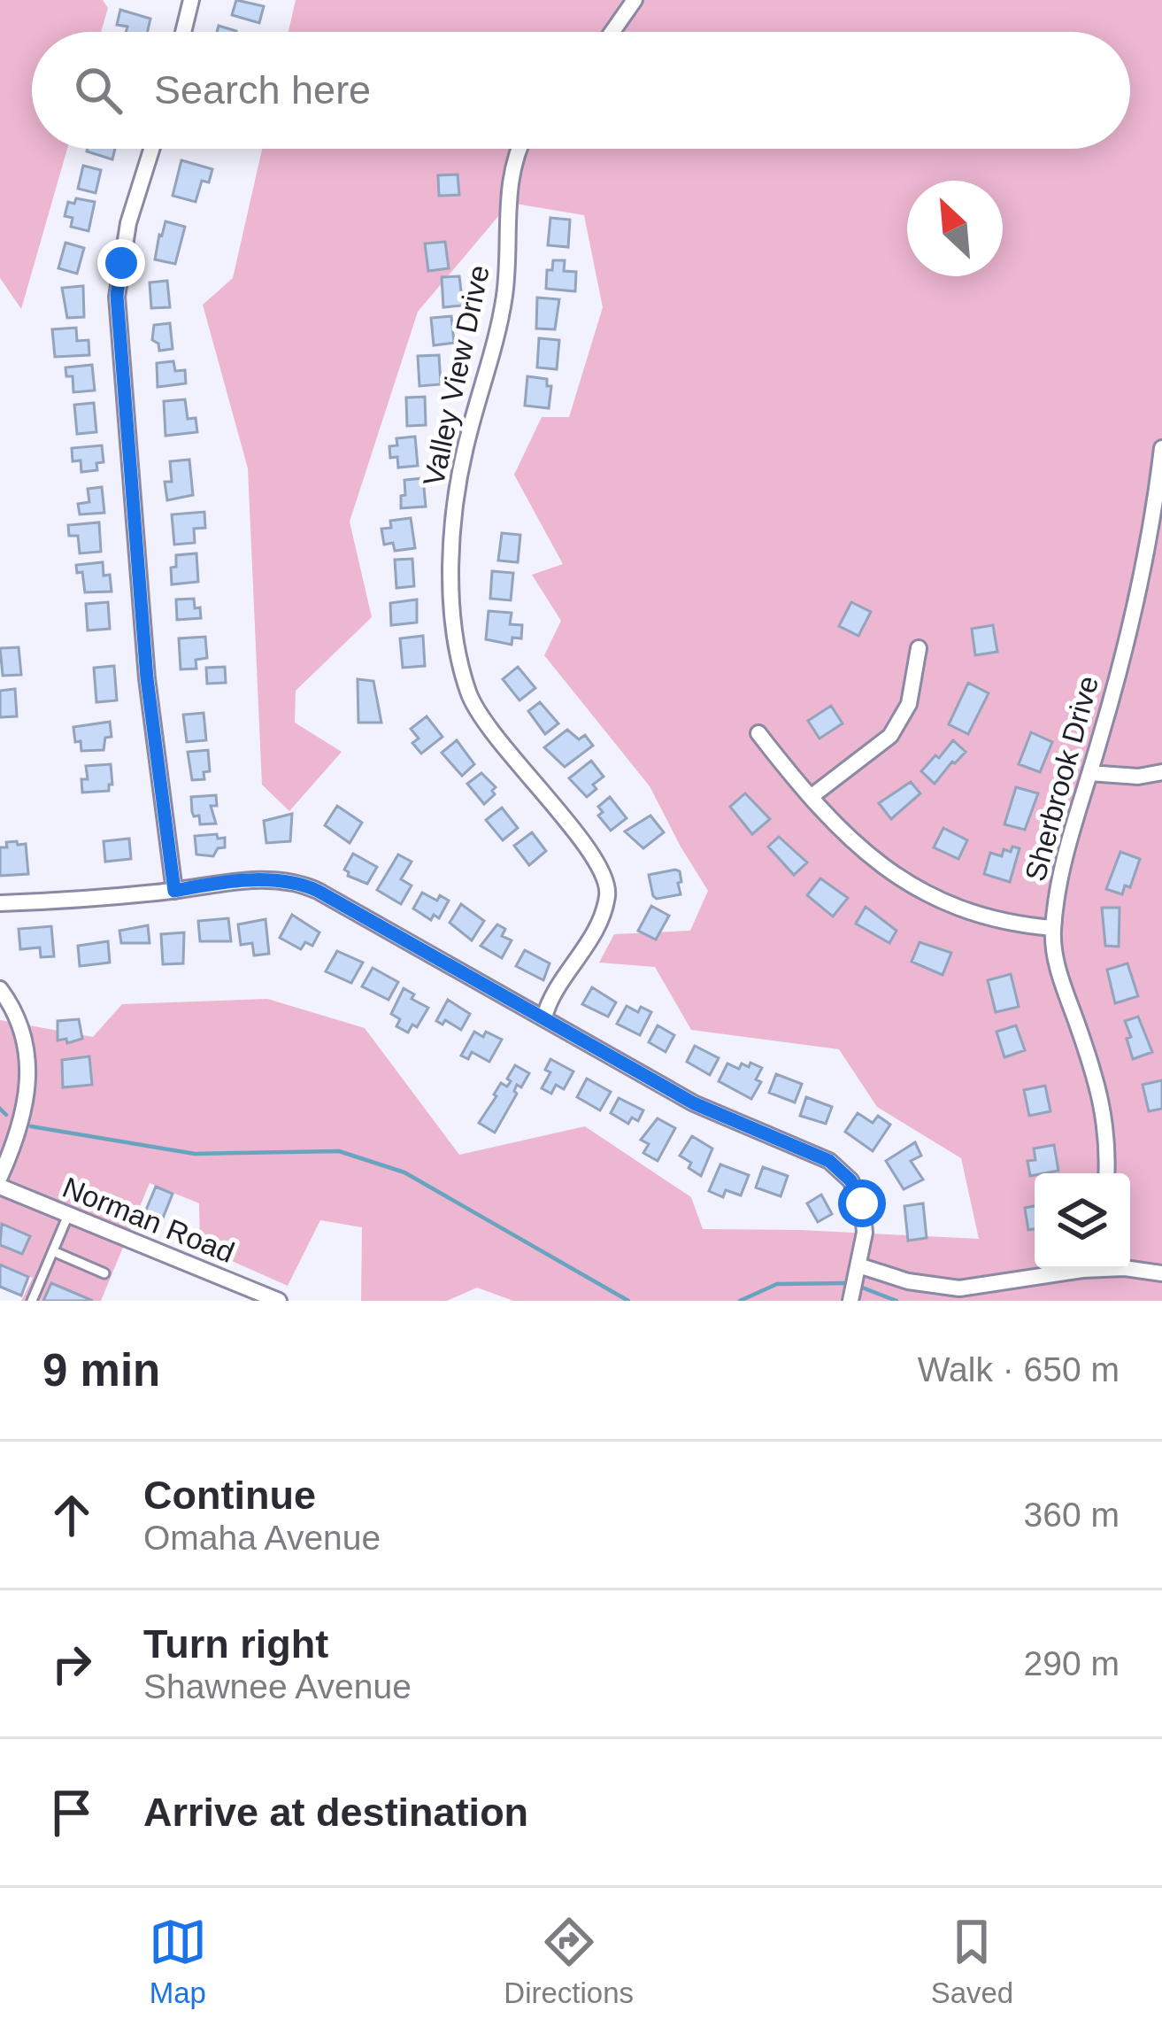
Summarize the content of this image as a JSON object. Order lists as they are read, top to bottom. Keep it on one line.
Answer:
{"streets":{"street":["Valley View Drive","Sherbrook Drive","Norman Road"]},"north":"top left","page":{"search":"Search here","heading":["9 min","Walk · 650 m"],"list":[["Continue","Omaha Avenue","360 m"],["Turn right","Shawnee Avenue","290 m"],"Arrive at destination"],"nav":["Map","Directions","Saved"]}}
